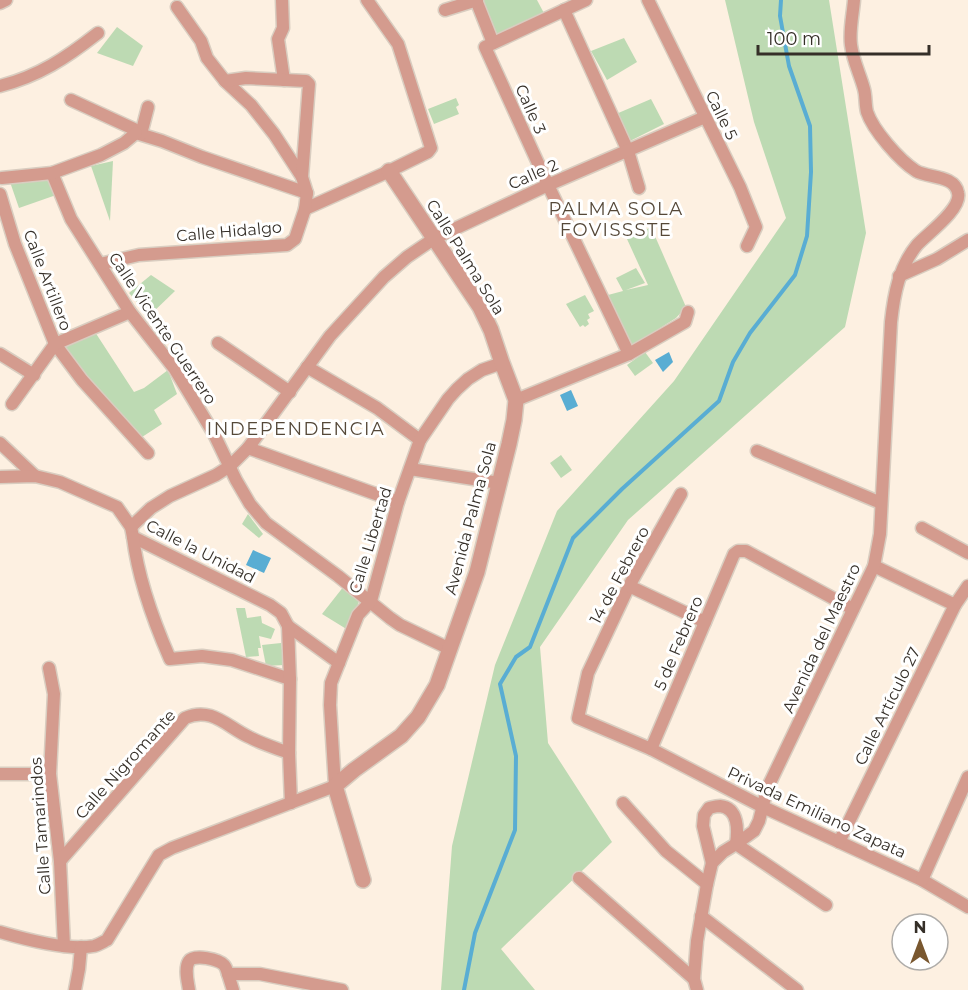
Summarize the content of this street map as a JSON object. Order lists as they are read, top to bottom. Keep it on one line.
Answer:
{"streets":{"street":["Calle 3","Calle 5","Calle 2","Calle Hidalgo","Calle Palma Sola","Calle Artillero","Calle Vicente Guerrero","Avenida Palma Sola","Calle Libertad","Calle la Unidad","14 de Febrero","Avenida del Maestro","5 de Febrero","Calle Artículo 27","Calle Nigromante","Privada Emiliano Zapata","Calle Tamarindos"]},"crossings":[["Calle 3","Calle 2"],["Calle 5","Calle 2"],["Calle 2","Calle Palma Sola"],["Calle 2","Calle Vicente Guerrero"],["Calle Hidalgo","Calle Vicente Guerrero"],["Calle Palma Sola","Avenida Palma Sola"],["Calle Palma Sola","Calle Libertad"],["Calle Vicente Guerrero","Avenida Palma Sola"],["Calle Vicente Guerrero","Calle Libertad"],["Avenida Palma Sola","Calle Libertad"],["Calle Libertad","Calle la Unidad"],["14 de Febrero","5 de Febrero"],["14 de Febrero","Privada Emiliano Zapata"],["Avenida del Maestro","5 de Febrero"],["Avenida del Maestro","Privada Emiliano Zapata"],["5 de Febrero","Privada Emiliano Zapata"],["Calle Artículo 27","Privada Emiliano Zapata"],["Calle Nigromante","Calle Tamarindos"]],"districts":["PALMA SOLA FOVISSSTE","INDEPENDENCIA"],"scale_bar":"100 m","north":"top"}
